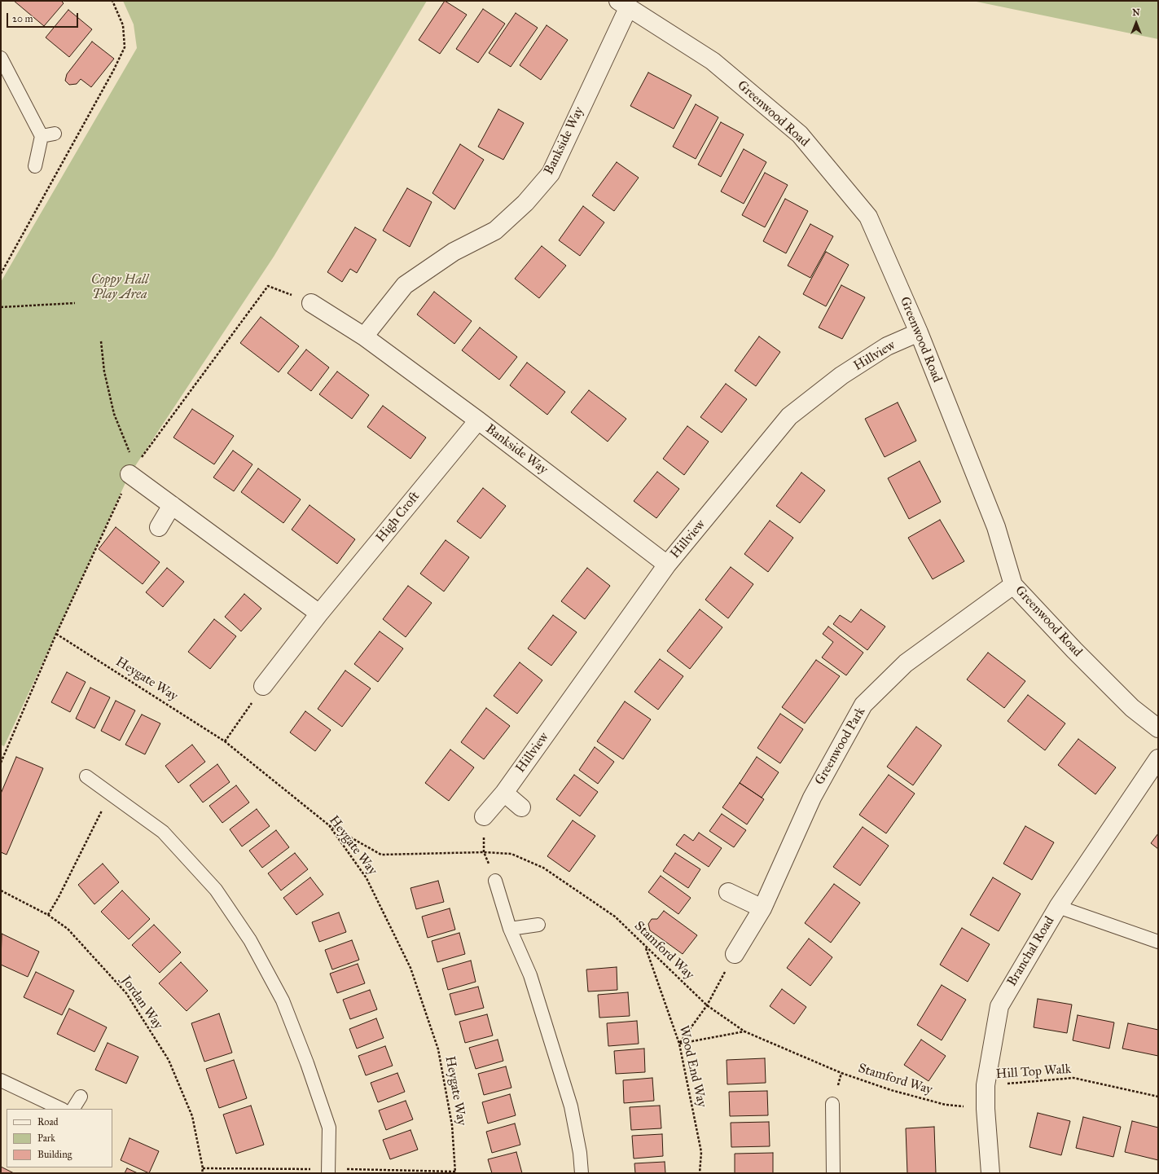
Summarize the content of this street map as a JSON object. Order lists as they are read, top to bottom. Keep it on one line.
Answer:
{"streets":{"street":["Greenwood Road","Bankside Way","Hillview","High Croft","Greenwood Park","Branchal Road"],"path":["Heygate Way","Stamford Way","Jordan Way","Wood End Way","Hill Top Walk"]},"crossings":[["Greenwood Road","Bankside Way"],["Greenwood Road","Hillview"],["Greenwood Road","Greenwood Park"],["Bankside Way","Hillview"],["Bankside Way","High Croft"],["Heygate Way","Stamford Way"],["Stamford Way","Branchal Road"],["Stamford Way","Wood End Way"],["Branchal Road","Hill Top Walk"]],"parks":["Coppy Hall Play Area"],"legend":["Road","Park","Building"],"scale_bar":"20 m","north":"top"}
